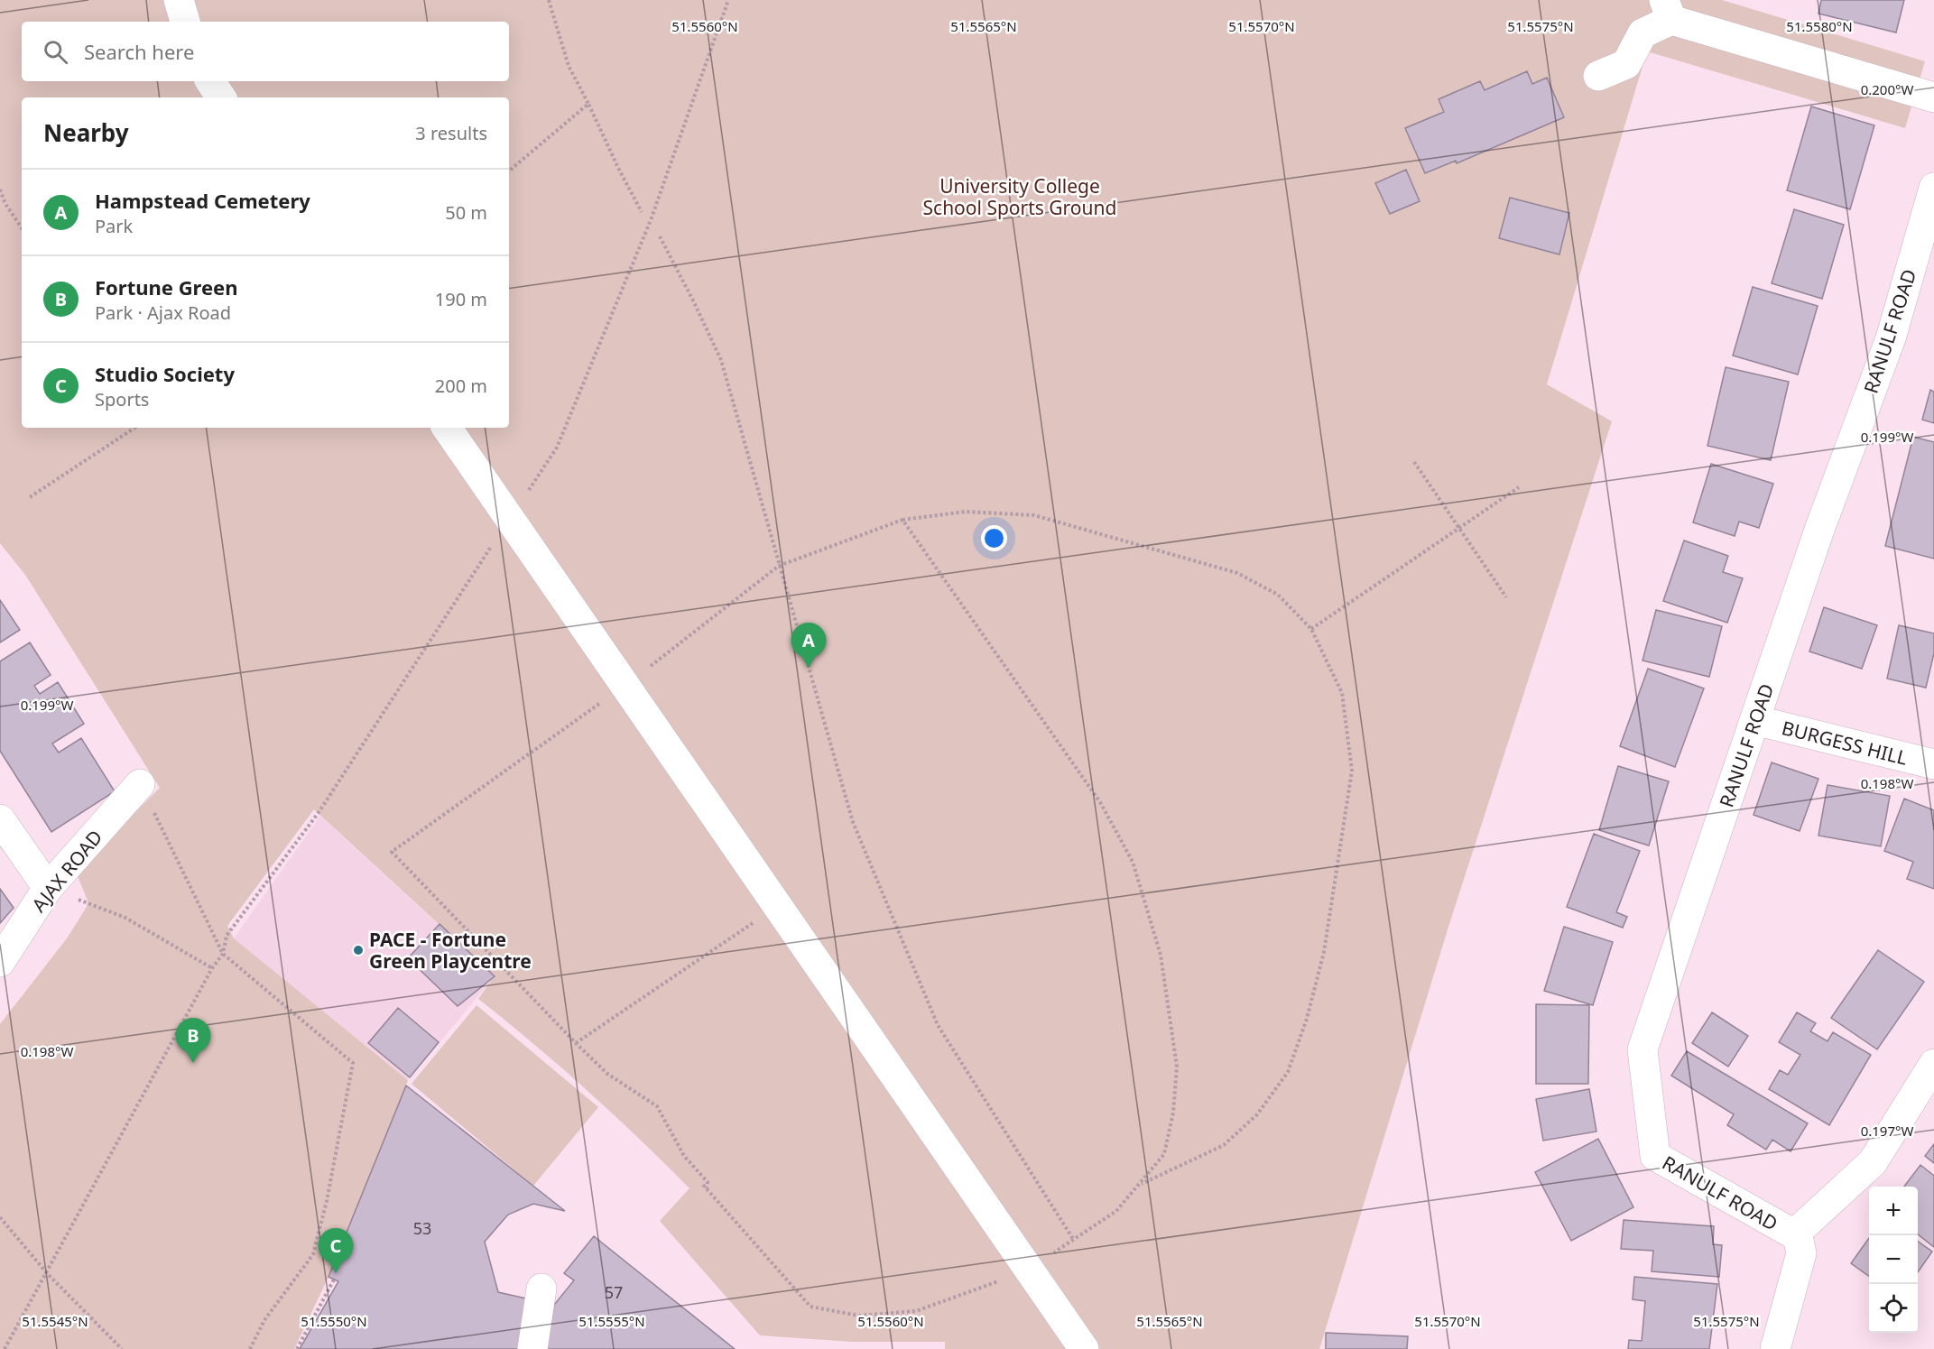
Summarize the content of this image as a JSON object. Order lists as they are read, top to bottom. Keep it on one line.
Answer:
{"streets":{"street":["RANULF ROAD","BURGESS HILL","AJAX ROAD"]},"crossings":[["RANULF ROAD","BURGESS HILL"]],"parks":["University College School Sports Ground"],"places":["PACE - Fortune Green Playcentre"],"house_numbers":["53","57"],"page":{"search":"Search here","heading":["Nearby","3 results"],"list":[{"mark":"A","name":"Hampstead Cemetery","note":"Park","value":"50 m"},{"mark":"B","name":"Fortune Green","note":"Park · Ajax Road","value":"190 m"},{"mark":"C","name":"Studio Society","note":"Sports","value":"200 m"}],"pins":["A","B","C"],"map_buttons":["+","−"]},"coordinates":["51.5560°N","51.5565°N","51.5570°N","51.5575°N","51.5580°N","0.200°W","0.199°W","0.198°W","0.197°W","51.5545°N","51.5550°N","51.5555°N"]}
